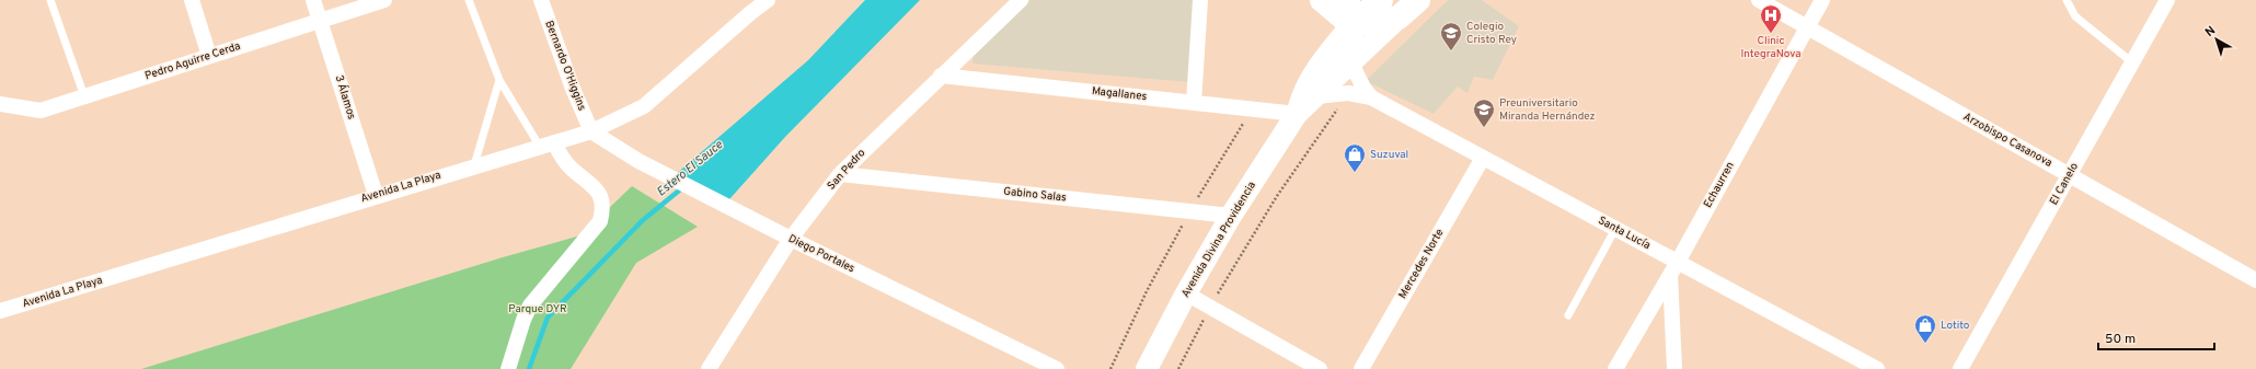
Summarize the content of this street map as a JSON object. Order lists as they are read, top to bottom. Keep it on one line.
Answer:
{"streets":{"main road":["Avenida Divina Providencia"],"street":["Pedro Aguirre Cerda","Bernardo O'Higgins","Magallanes","3 Álamos","Arzobispo Casanova","San Pedro","El Canelo","Echaurren","Avenida La Playa","Gabino Salas","Santa Lucía","Diego Portales","Mercedes Norte"]},"crossings":[["Pedro Aguirre Cerda","3 Álamos"],["Bernardo O'Higgins","Avenida La Playa"],["Bernardo O'Higgins","Diego Portales"],["Magallanes","San Pedro"],["Magallanes","Avenida Divina Providencia"],["3 Álamos","Avenida La Playa"],["Arzobispo Casanova","El Canelo"],["Arzobispo Casanova","Echaurren"],["San Pedro","Gabino Salas"],["San Pedro","Diego Portales"],["Echaurren","Santa Lucía"],["Avenida La Playa","Diego Portales"],["Gabino Salas","Avenida Divina Providencia"],["Santa Lucía","Avenida Divina Providencia"],["Santa Lucía","Mercedes Norte"]],"water":["Estero El Sauce"],"parks":["Parque DYR"],"places":{"hospital":["Clinic IntegraNova"],"school or university":["Colegio Cristo Rey","Preuniversitario Miranda Hernández"],"shop":["Suzuval","Lotito"]},"scale_bar":"50 m","north":"top left"}
